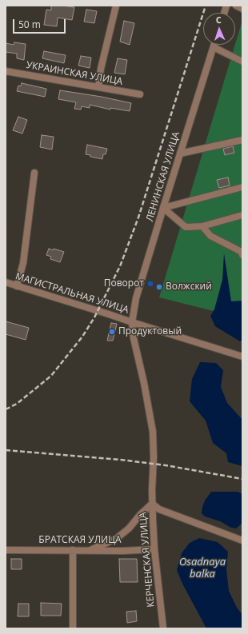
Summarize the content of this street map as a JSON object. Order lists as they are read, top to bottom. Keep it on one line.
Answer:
{"streets":{"street":["УКРАИНСКАЯ УЛИЦА","ЛЕНИНСКАЯ УЛИЦА","МАГИСТРАЛЬНАЯ УЛИЦА","БРАТСКАЯ УЛИЦА","КЕРЧЕНСКАЯ УЛИЦА"]},"crossings":[["ЛЕНИНСКАЯ УЛИЦА","МАГИСТРАЛЬНАЯ УЛИЦА"],["ЛЕНИНСКАЯ УЛИЦА","КЕРЧЕНСКАЯ УЛИЦА"],["БРАТСКАЯ УЛИЦА","КЕРЧЕНСКАЯ УЛИЦА"]],"water":["Osadnaya balka"],"places":["Поворот","Волжский","Продуктовый"],"scale_bar":"50 m","north":"top"}
